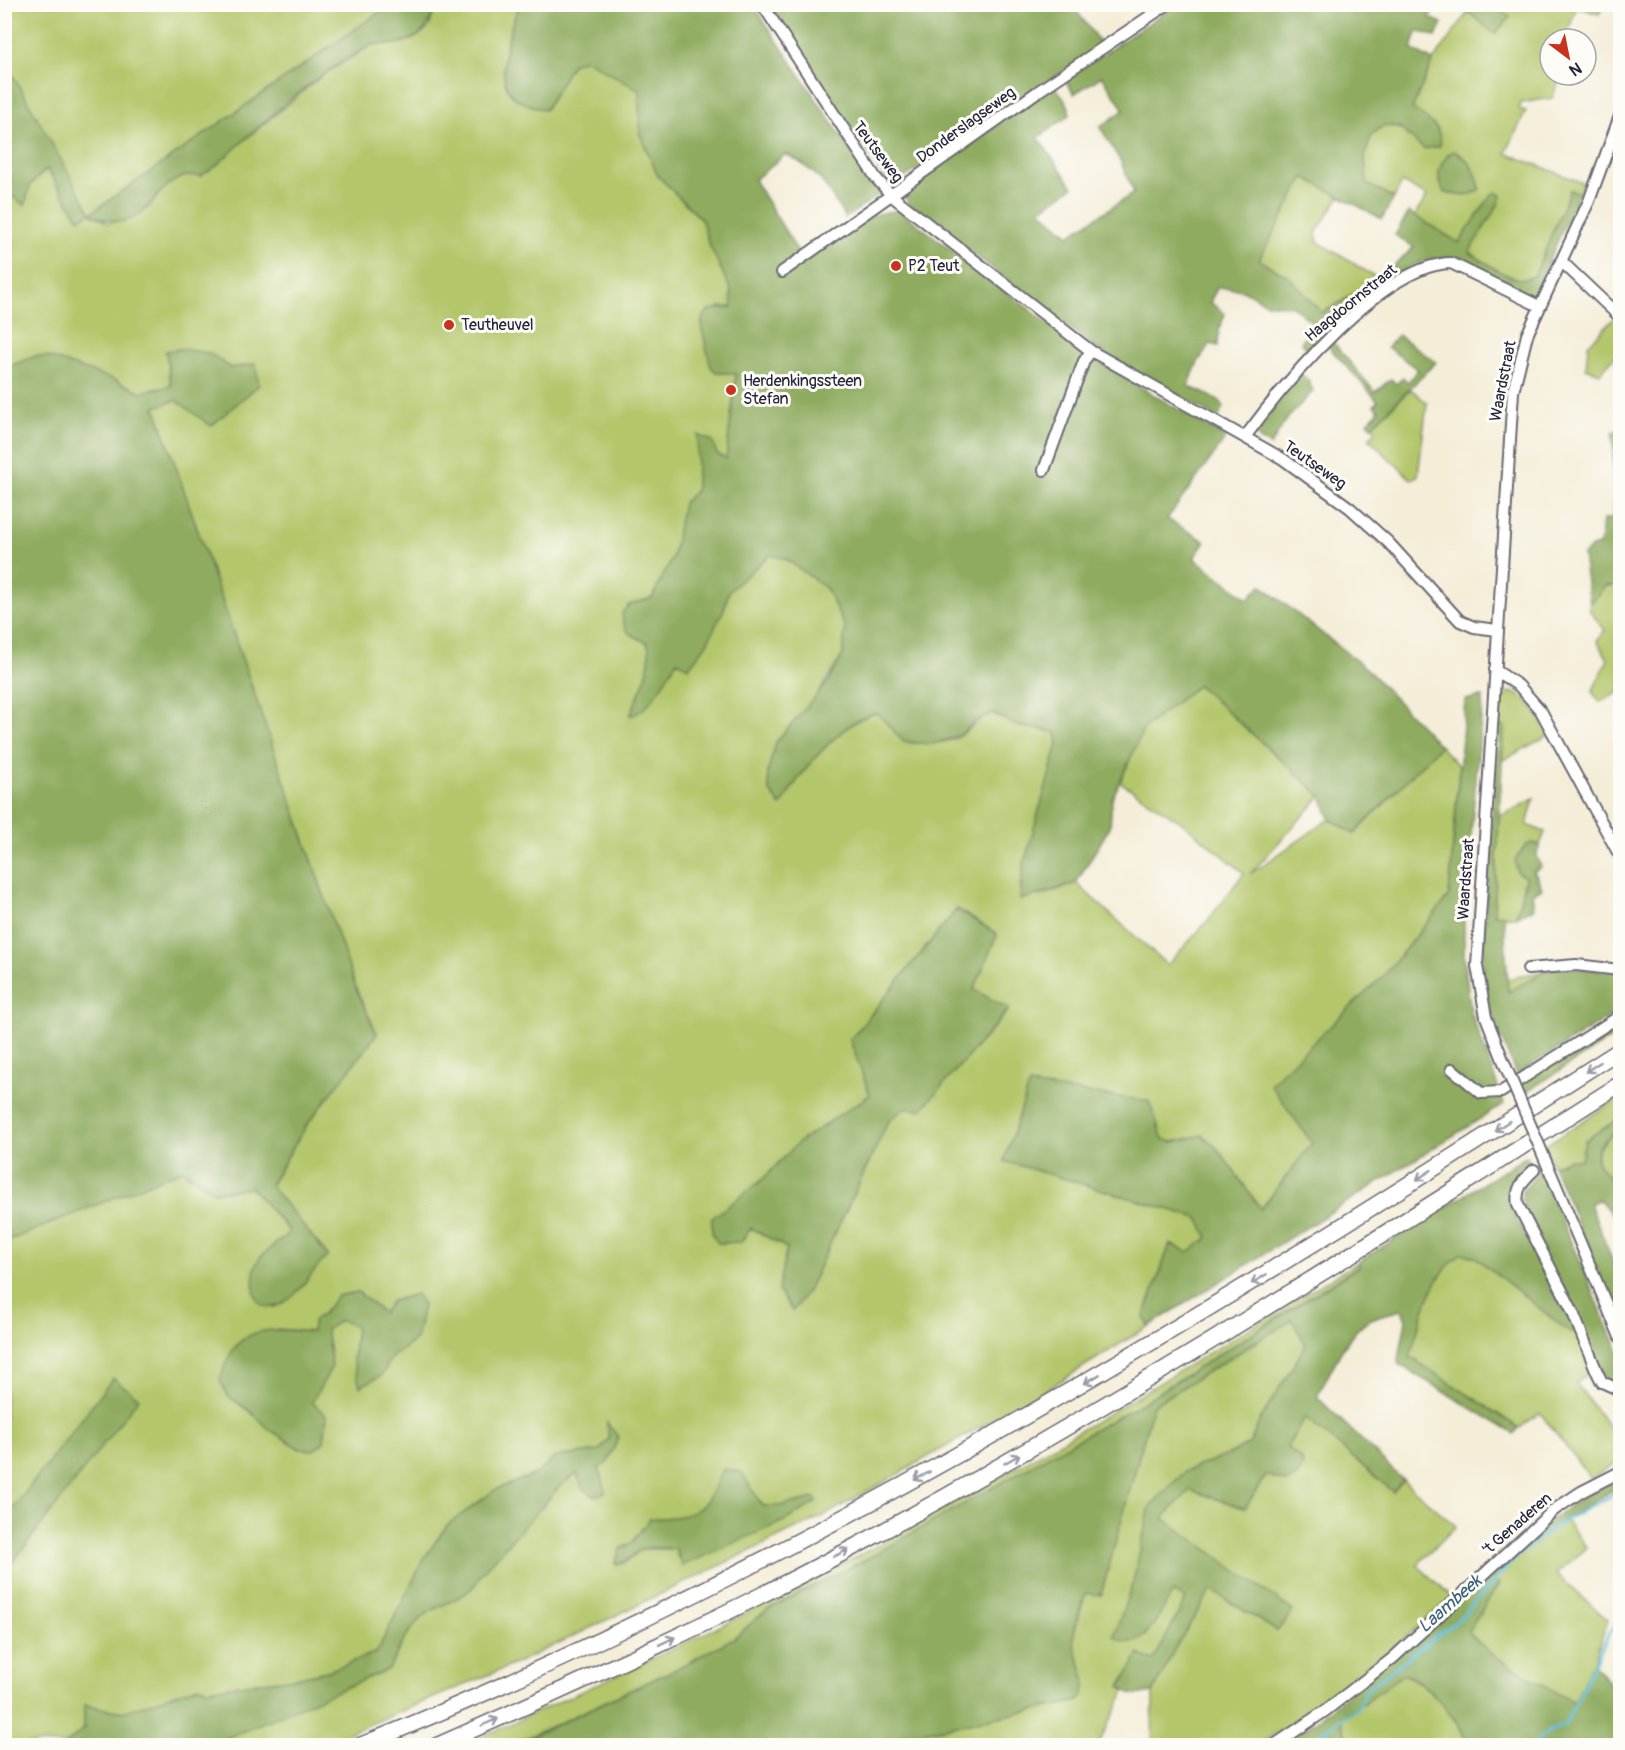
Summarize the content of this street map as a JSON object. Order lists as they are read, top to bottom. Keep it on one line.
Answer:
{"streets":{"street":["Donderslagseweg","Teutseweg","Haagdoornstraat","Waardstraat","'t Genaderen"]},"crossings":[["Donderslagseweg","Teutseweg"],["Teutseweg","Haagdoornstraat"],["Teutseweg","Waardstraat"],["Haagdoornstraat","Waardstraat"]],"water":["Laambeek"],"places":["P2 Teut","Teutheuvel","Herdenkingssteen Stefan"],"north":"bottom right"}
